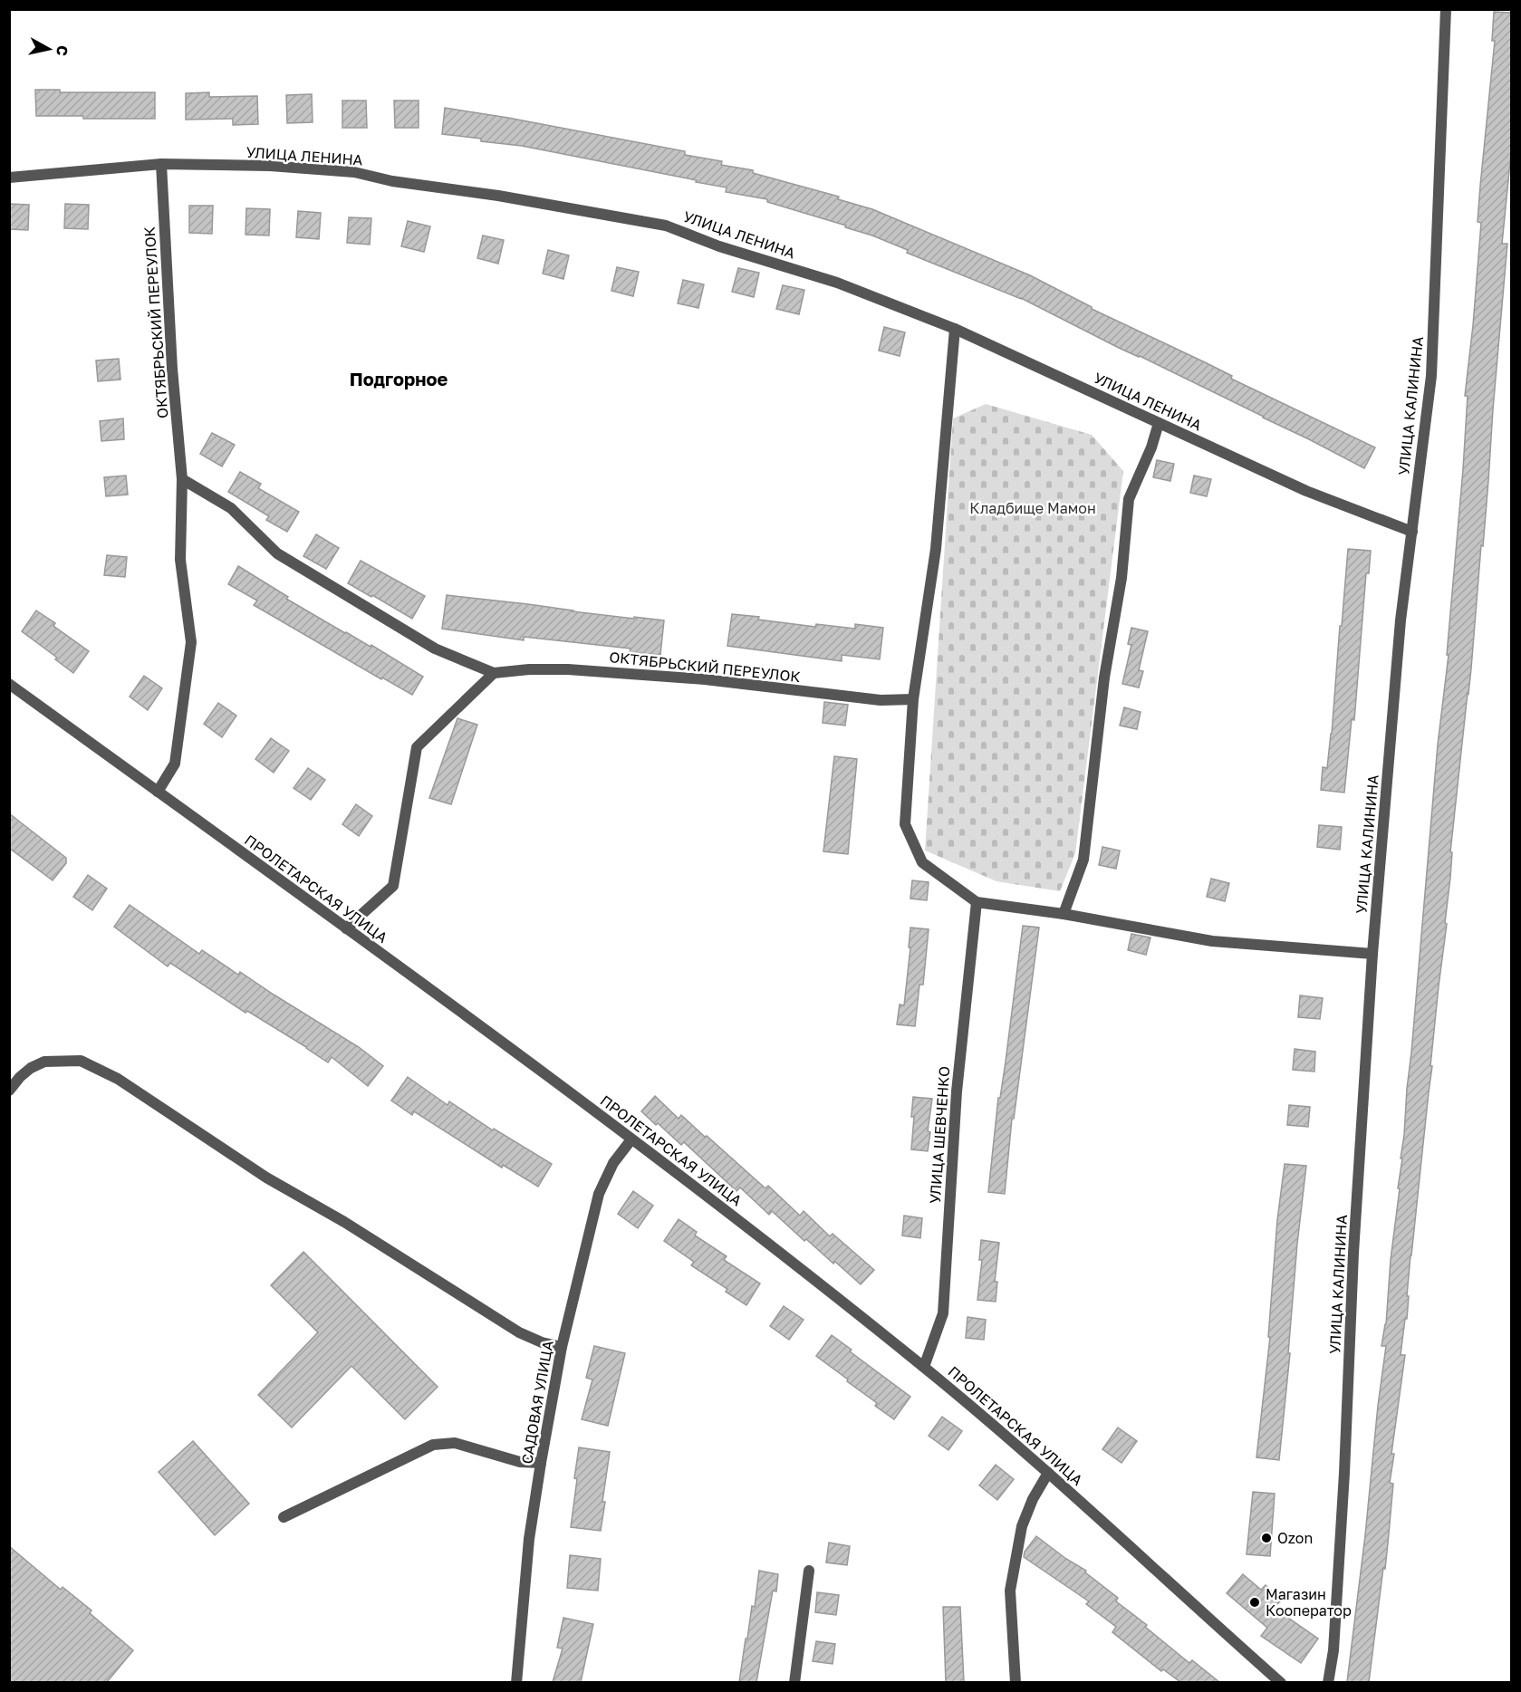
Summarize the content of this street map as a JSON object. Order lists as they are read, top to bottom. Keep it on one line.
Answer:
{"streets":{"street":["УЛИЦА ЛЕНИНА","ОКТЯБРЬСКИЙ ПЕРЕУЛОК","УЛИЦА КАЛИНИНА","ПРОЛЕТАРСКАЯ УЛИЦА","УЛИЦА ШЕВЧЕНКО","САДОВАЯ УЛИЦА"]},"crossings":[["УЛИЦА ЛЕНИНА","ОКТЯБРЬСКИЙ ПЕРЕУЛОК"],["УЛИЦА ЛЕНИНА","УЛИЦА КАЛИНИНА"],["ОКТЯБРЬСКИЙ ПЕРЕУЛОК","ПРОЛЕТАРСКАЯ УЛИЦА"],["ПРОЛЕТАРСКАЯ УЛИЦА","УЛИЦА ШЕВЧЕНКО"],["ПРОЛЕТАРСКАЯ УЛИЦА","САДОВАЯ УЛИЦА"]],"districts":["Подгорное"],"parks":["Кладбище Мамон"],"places":["Ozon","Магазин Кооператор"],"north":"right"}
